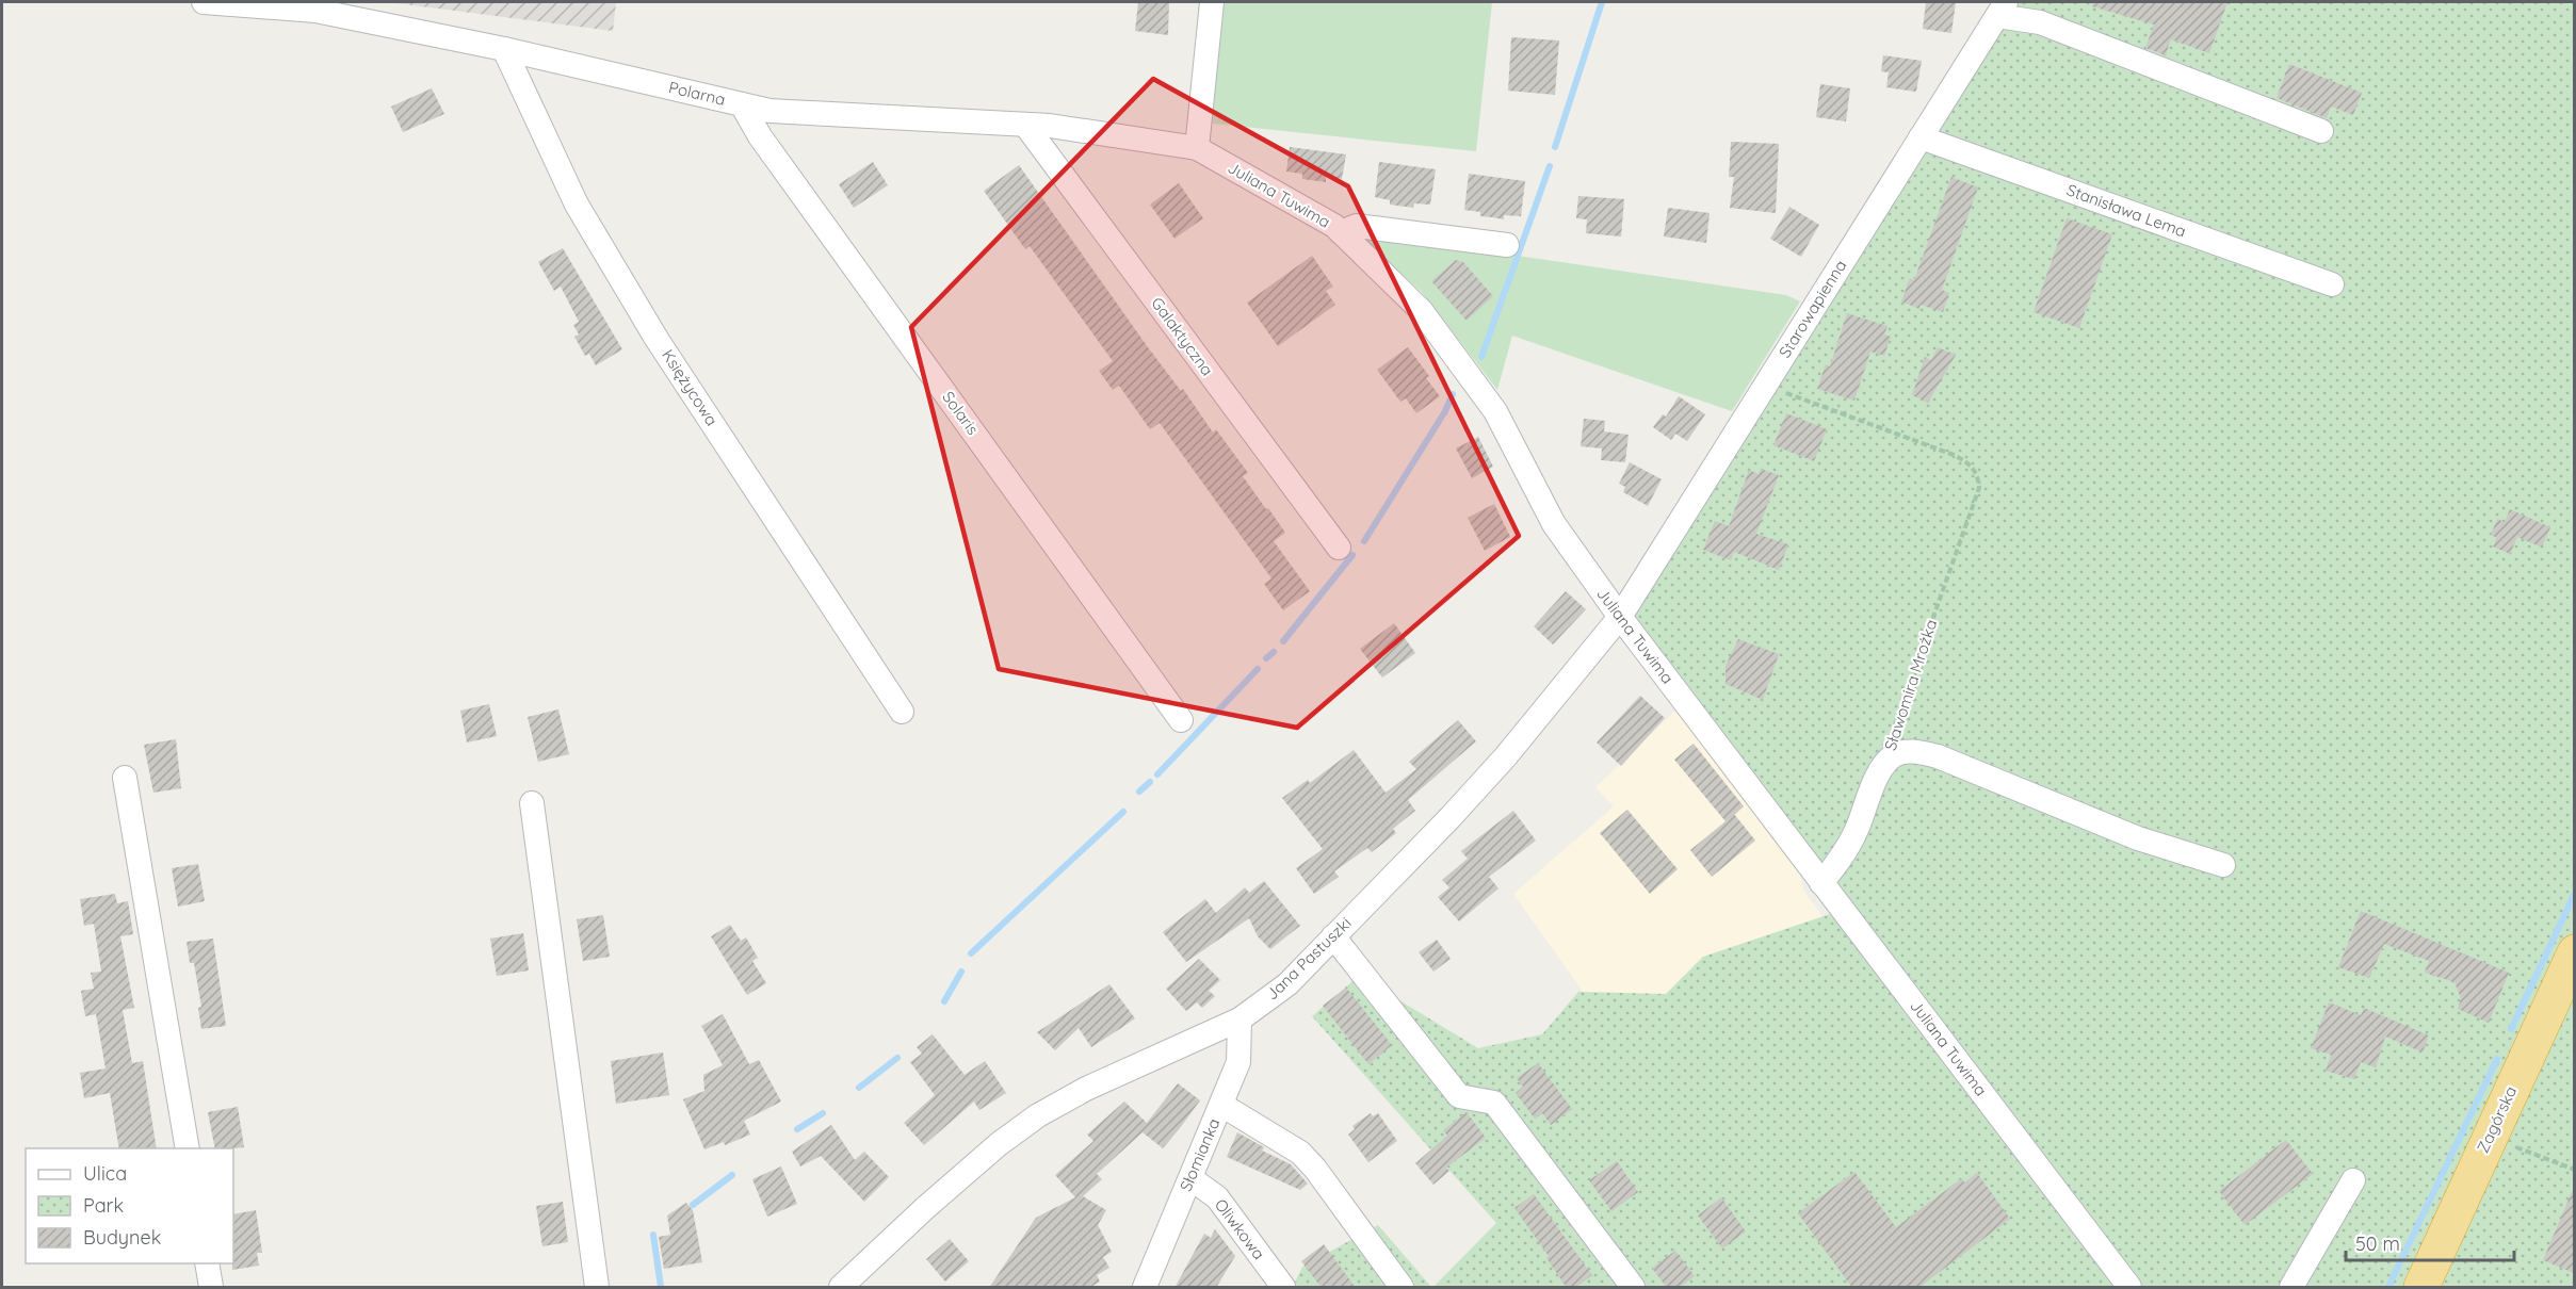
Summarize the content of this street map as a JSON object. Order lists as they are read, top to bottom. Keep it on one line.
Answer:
{"streets":{"highway":["Zagórska"],"street":["Polarna","Juliana Tuwima","Stanisława Lema","Starowapienna","Galaktyczna","Księżycowa","Solaris","Sławomira Mrożka","Jana Pastuszki","Słomianka","Oliwkowa"]},"crossings":[["Polarna","Juliana Tuwima"],["Polarna","Galaktyczna"],["Polarna","Księżycowa"],["Polarna","Solaris"],["Juliana Tuwima","Starowapienna"],["Juliana Tuwima","Sławomira Mrożka"],["Juliana Tuwima","Jana Pastuszki"],["Stanisława Lema","Starowapienna"],["Starowapienna","Sławomira Mrożka"],["Starowapienna","Jana Pastuszki"],["Jana Pastuszki","Słomianka"],["Słomianka","Oliwkowa"]],"legend":["Ulica","Park","Budynek"],"scale_bar":"50 m"}
